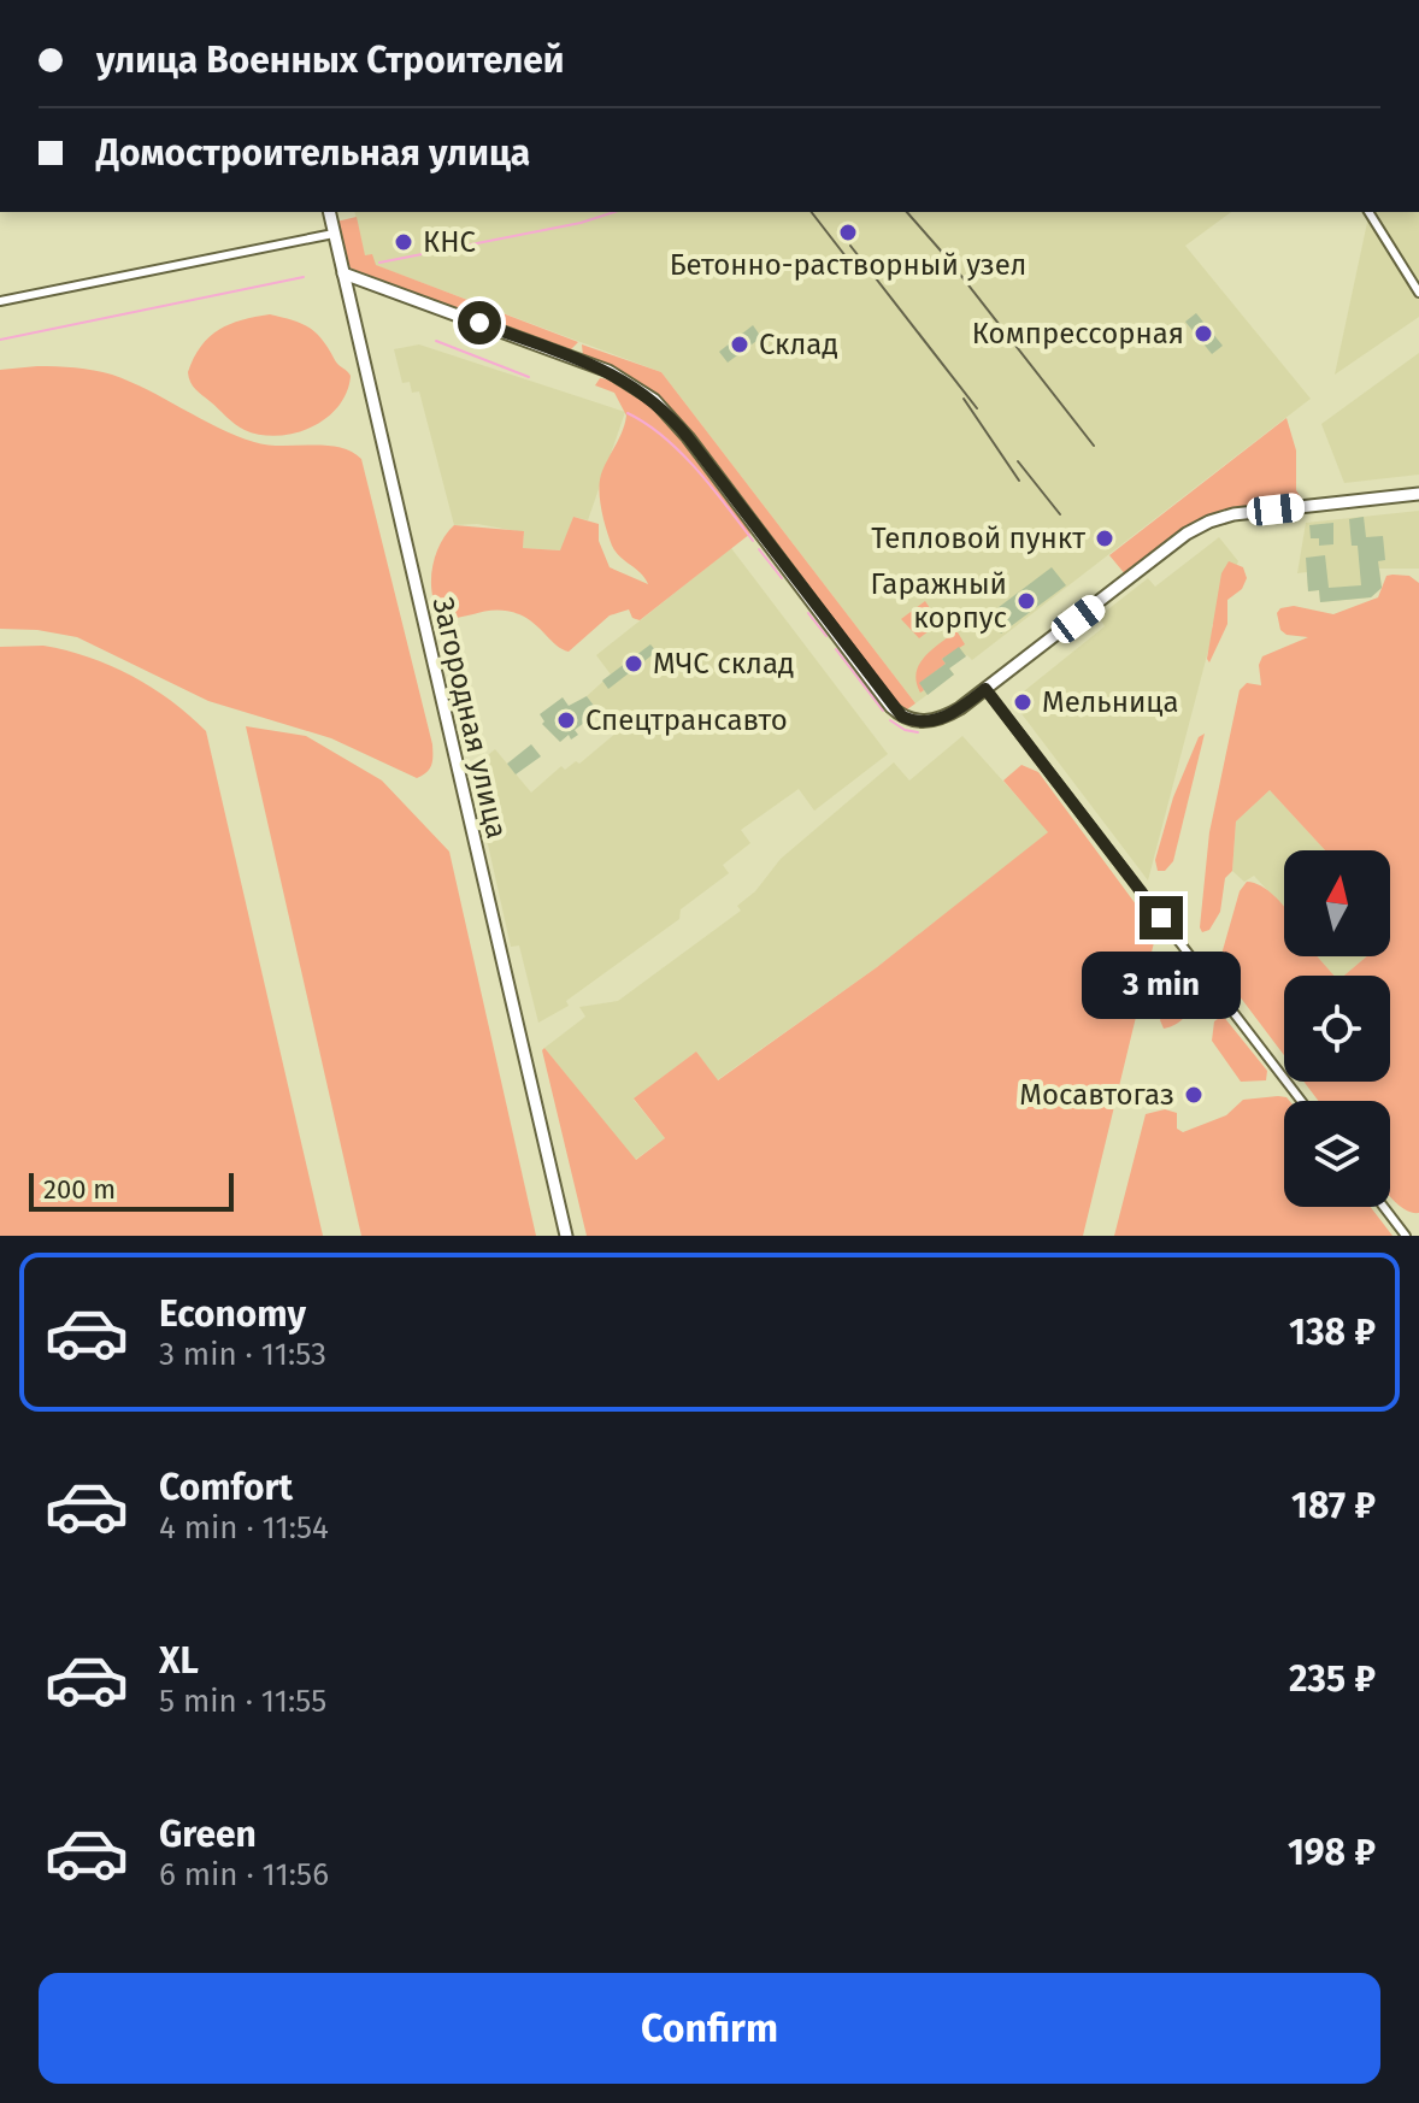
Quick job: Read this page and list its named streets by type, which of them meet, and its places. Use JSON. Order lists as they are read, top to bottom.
{
  "streets": {
    "street": ["Загородная улица"]
  },
  "places": [
    "Бетонно-растворный узел",
    "КНС",
    "Компрессорная",
    "Склад",
    "Тепловой пункт",
    "Гаражный корпус",
    "МЧС склад",
    "Мельница",
    "Спецтрансавто",
    "Мосавтогаз"
  ],
  "scale_bar": "200 m",
  "north": "top",
  "page": {
    "banner": ["улица Военных Строителей", "Домостроительная улица"],
    "bubble": "3 min",
    "scale": "200 m",
    "list": [
      {
        "name": "Economy",
        "note": "3 min · 11:53",
        "value": "138 ₽"
      },
      {
        "name": "Comfort",
        "note": "4 min · 11:54",
        "value": "187 ₽"
      },
      {
        "name": "XL",
        "note": "5 min · 11:55",
        "value": "235 ₽"
      },
      {
        "name": "Green",
        "note": "6 min · 11:56",
        "value": "198 ₽"
      }
    ],
    "buttons": "Confirm"
  }
}
